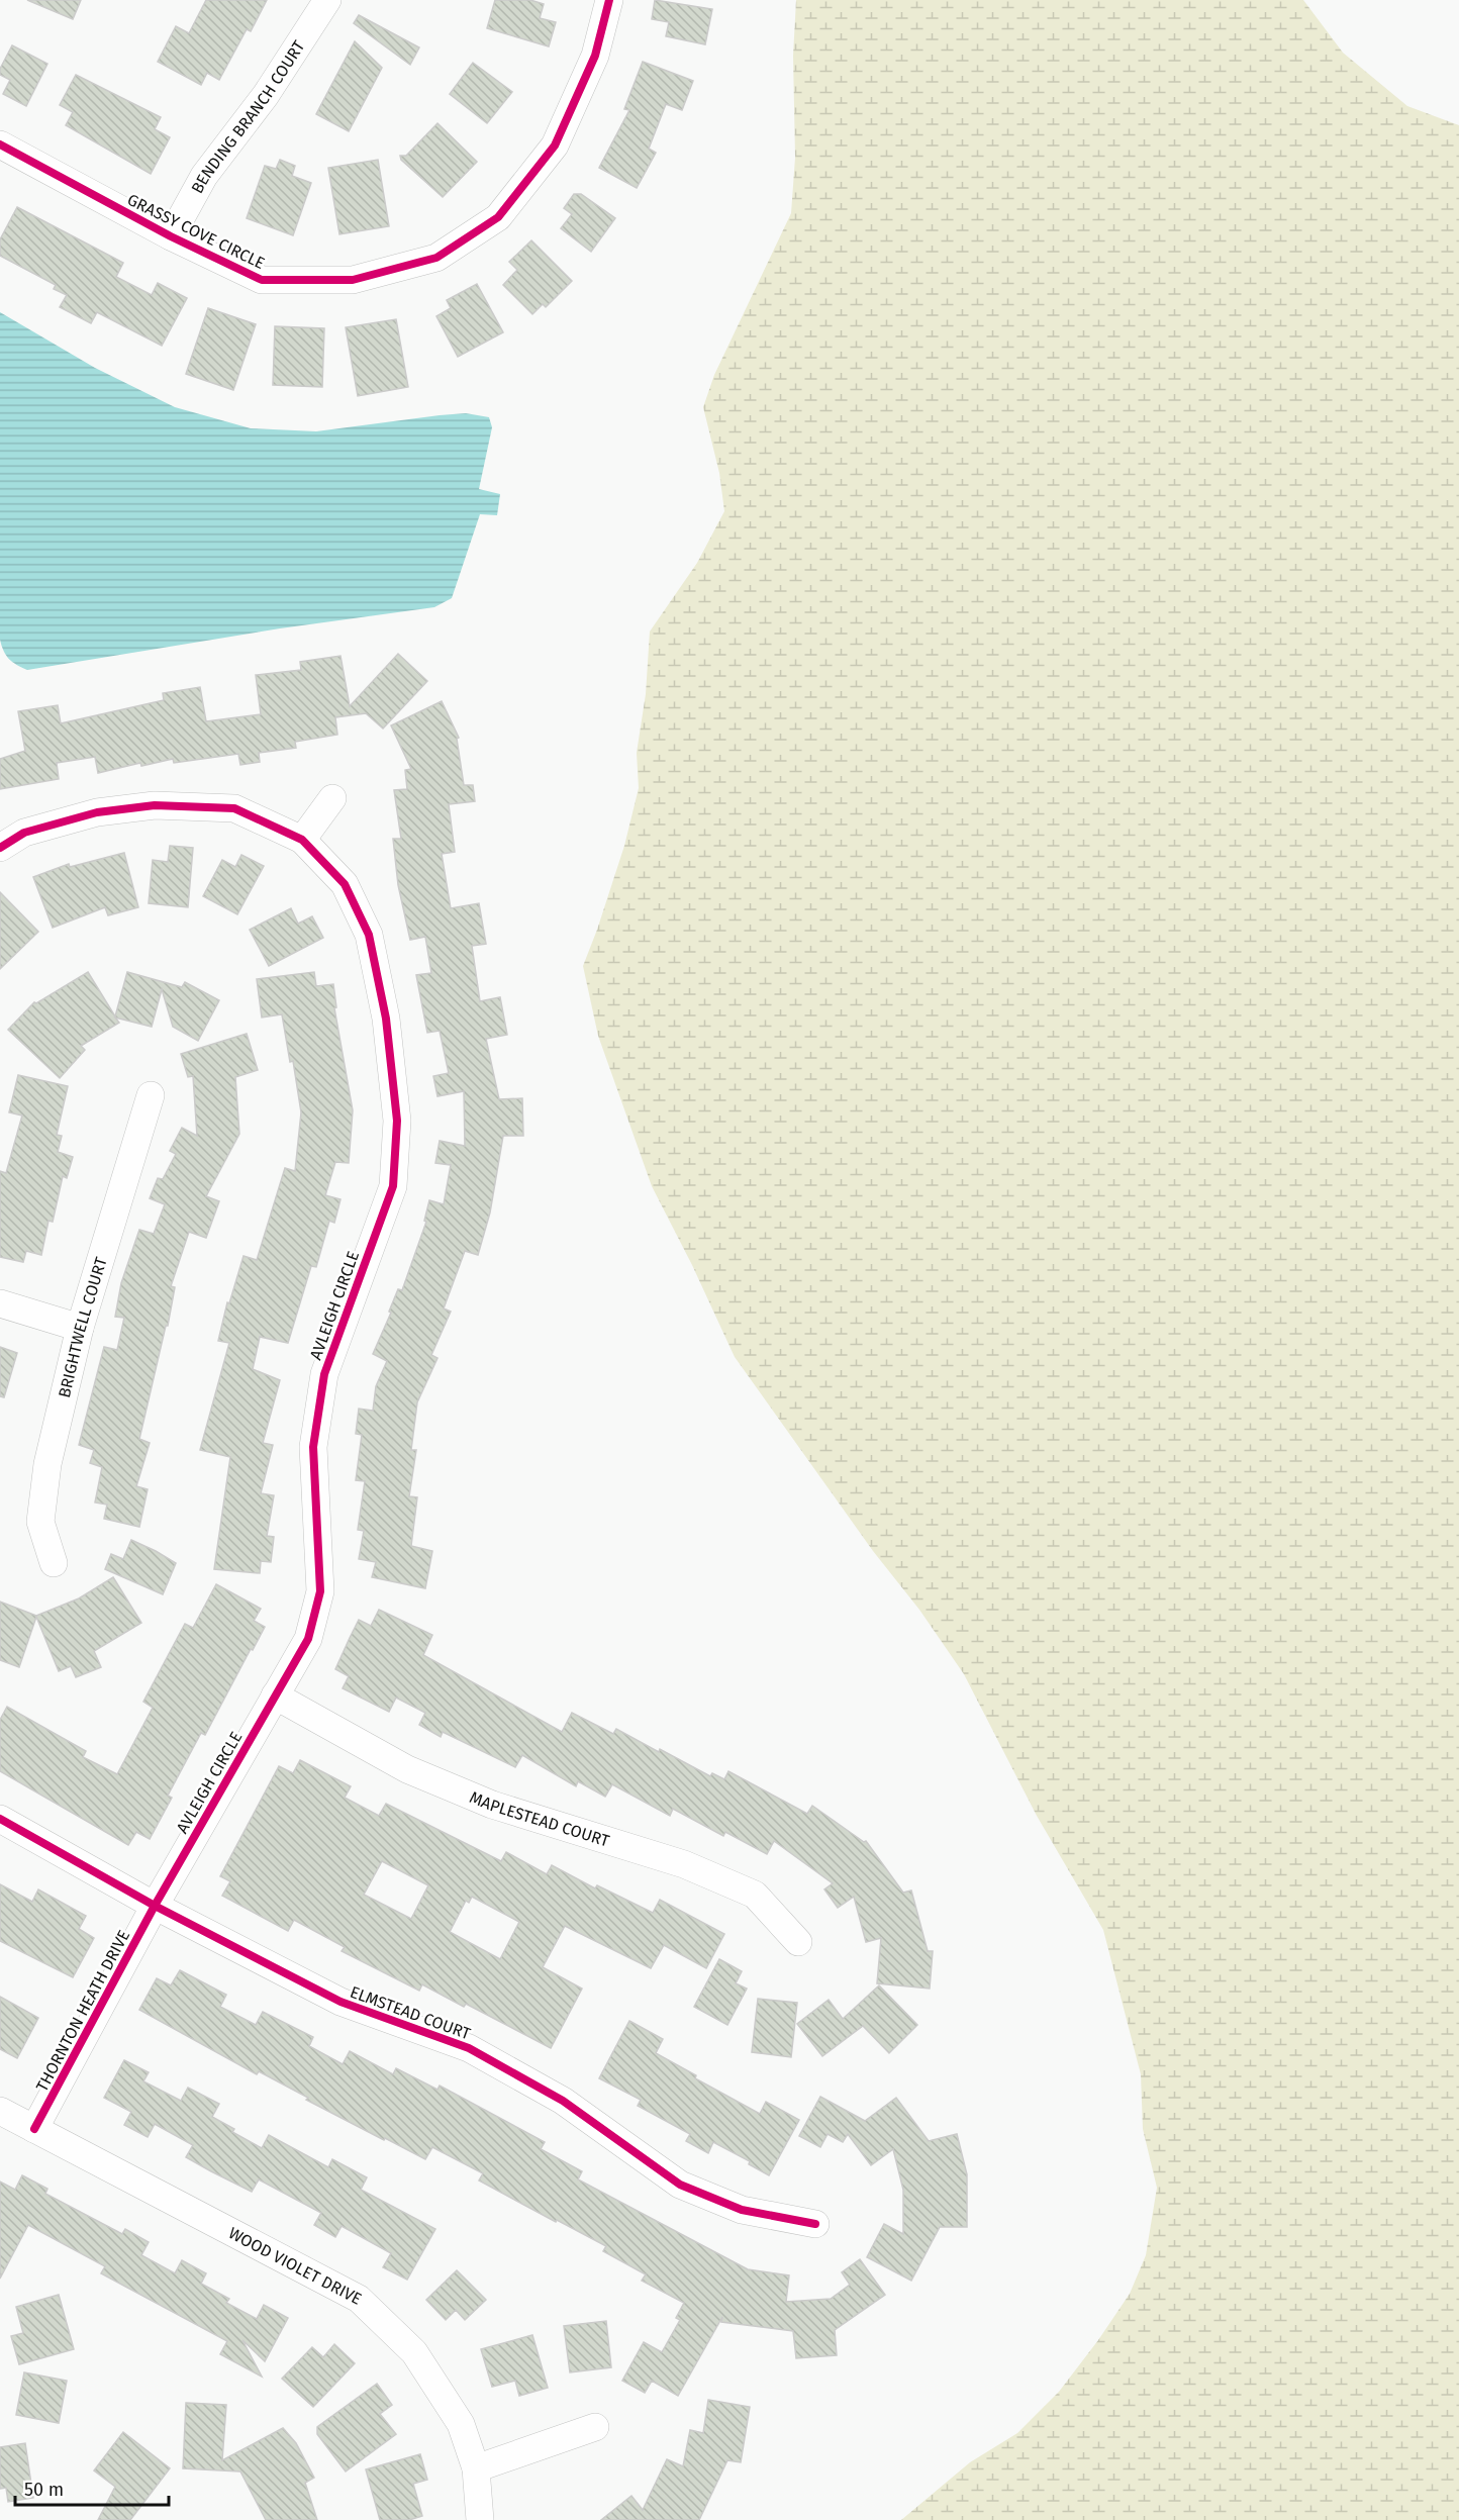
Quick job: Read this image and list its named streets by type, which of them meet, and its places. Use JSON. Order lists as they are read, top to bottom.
{
  "streets": {
    "street": [
      "BENDING BRANCH COURT",
      "GRASSY COVE CIRCLE",
      "AVLEIGH CIRCLE",
      "BRIGHTWELL COURT",
      "MAPLESTEAD COURT",
      "THORNTON HEATH DRIVE",
      "ELMSTEAD COURT",
      "WOOD VIOLET DRIVE"
    ]
  },
  "crossings": [
    ["BENDING BRANCH COURT", "GRASSY COVE CIRCLE"],
    ["AVLEIGH CIRCLE", "MAPLESTEAD COURT"],
    ["AVLEIGH CIRCLE", "THORNTON HEATH DRIVE"],
    ["AVLEIGH CIRCLE", "ELMSTEAD COURT"],
    ["THORNTON HEATH DRIVE", "ELMSTEAD COURT"],
    ["THORNTON HEATH DRIVE", "WOOD VIOLET DRIVE"]
  ],
  "scale_bar": "50 m"
}
